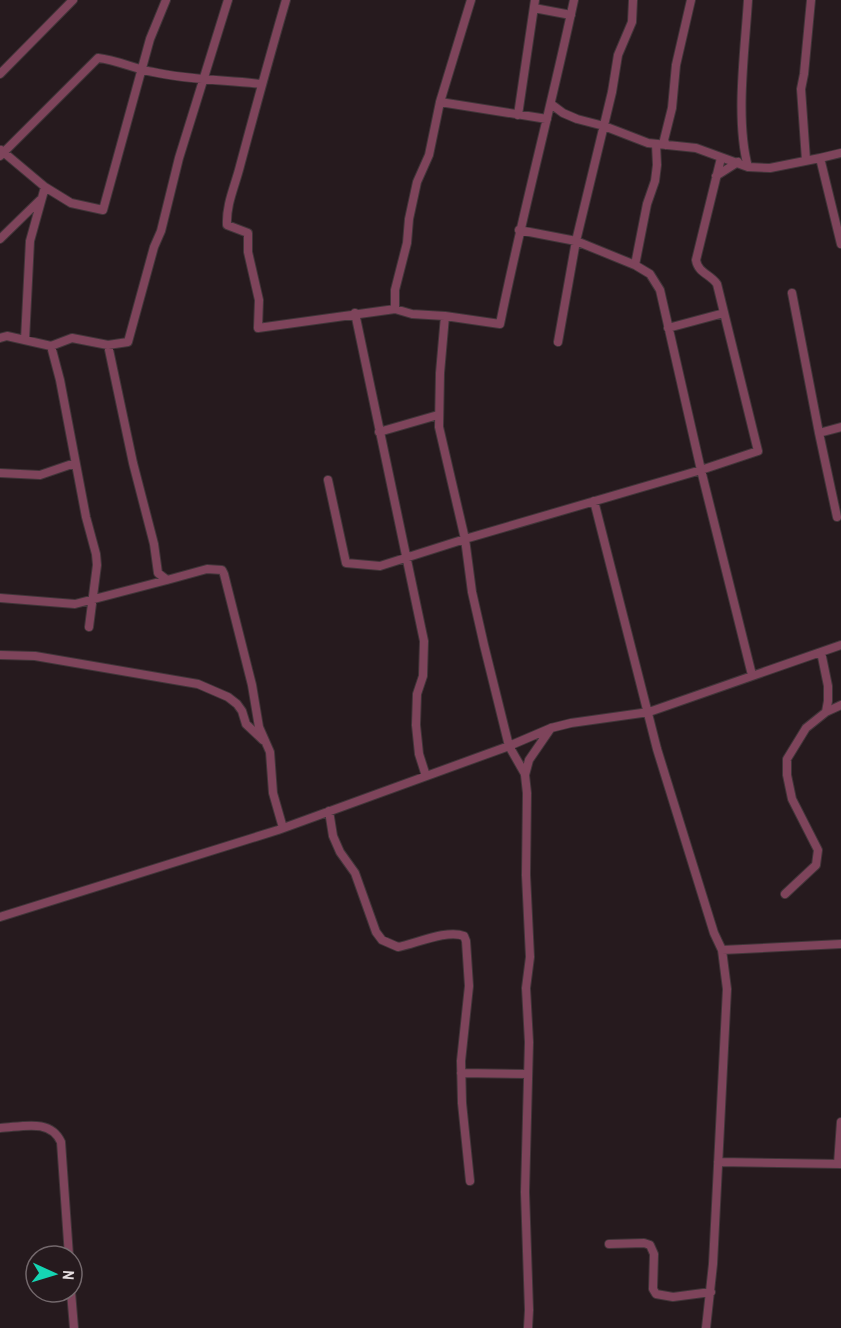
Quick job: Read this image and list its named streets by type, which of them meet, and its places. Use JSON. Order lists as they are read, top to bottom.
{
  "north": "right"
}
